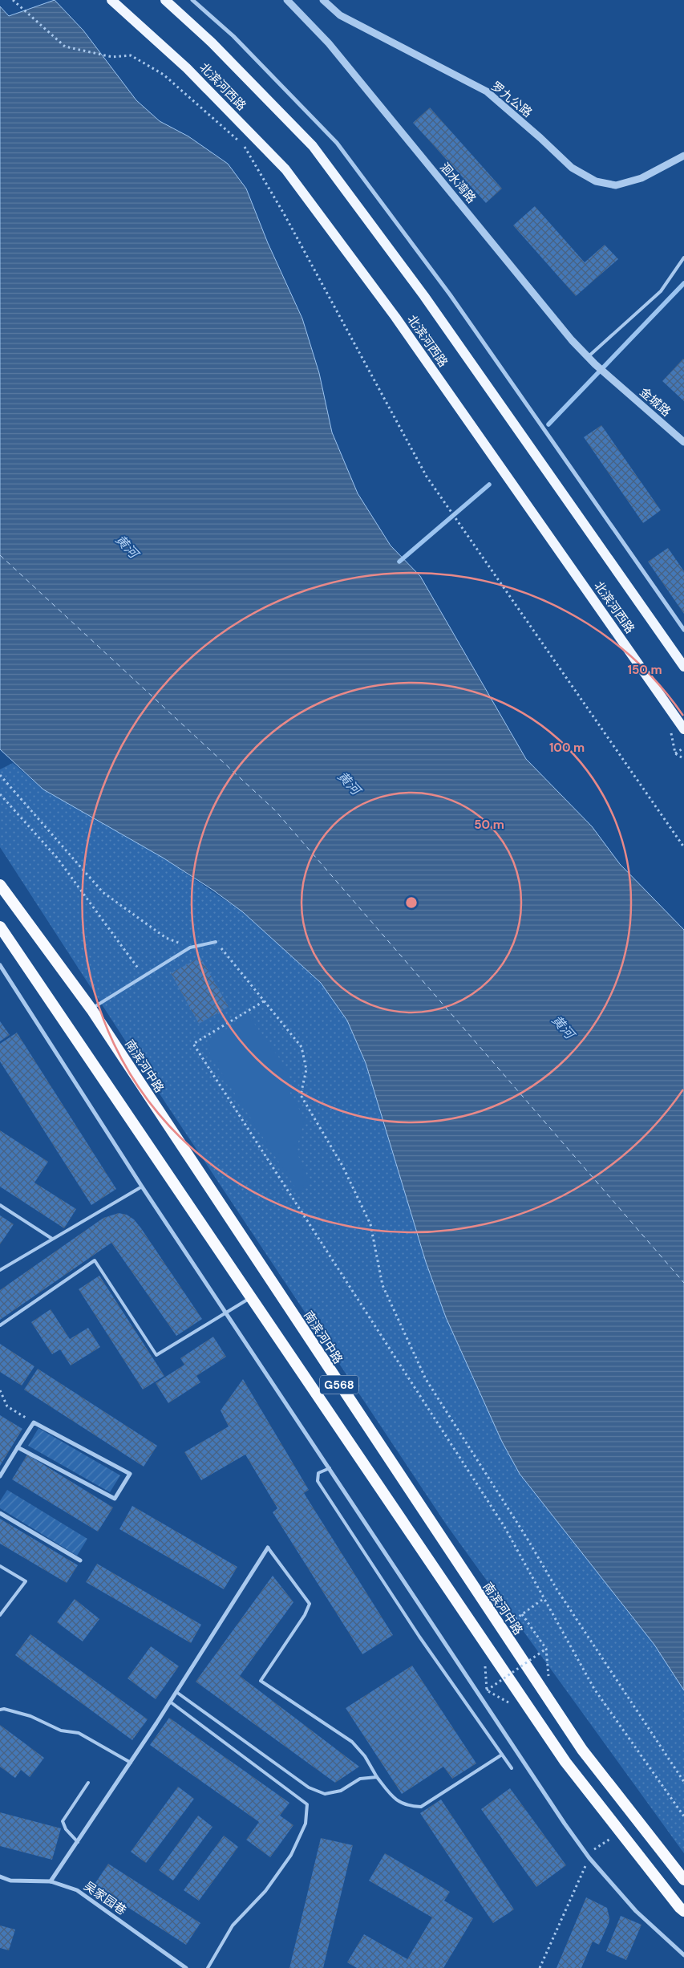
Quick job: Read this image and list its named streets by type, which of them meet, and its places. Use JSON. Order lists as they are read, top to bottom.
{
  "streets": {
    "highway": ["南滨河中路", "G568"],
    "main road": ["北滨河西路"],
    "street": [
      "罗九公路",
      "洄水湾路",
      "金城路",
      "吴家园巷"
    ]
  },
  "crossings": [
    ["洄水湾路", "金城路"]
  ],
  "water": ["黄河"],
  "rings": ["150 m", "100 m", "50 m"]
}
